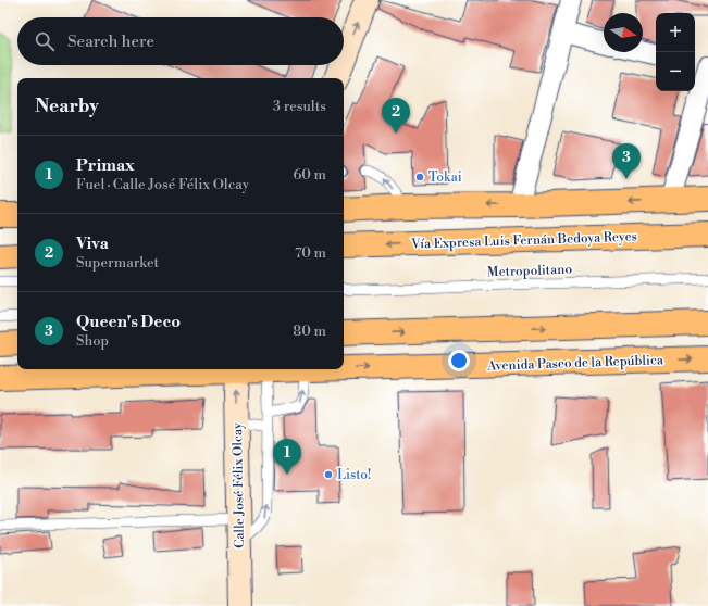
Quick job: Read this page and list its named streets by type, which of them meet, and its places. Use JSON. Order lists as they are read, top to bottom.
{
  "streets": {
    "main road": ["Vía Expresa Luis Fernán Bedoya Reyes", "Avenida Paseo de la República"],
    "street": ["Calle José Félix Olcay"],
    "lane": ["Metropolitano"]
  },
  "places": ["Tokai", "Listo!"],
  "north": "right",
  "page": {
    "map_buttons": ["+", "−"],
    "search": "Search here",
    "heading": ["Nearby", "3 results"],
    "pins": ["2", "3", "1"],
    "list": [
      {
        "mark": "1",
        "name": "Primax",
        "note": "Fuel · Calle José Félix Olcay",
        "value": "60 m"
      },
      {
        "mark": "2",
        "name": "Viva",
        "note": "Supermarket",
        "value": "70 m"
      },
      {
        "mark": "3",
        "name": "Queen's Deco",
        "note": "Shop",
        "value": "80 m"
      }
    ]
  }
}
